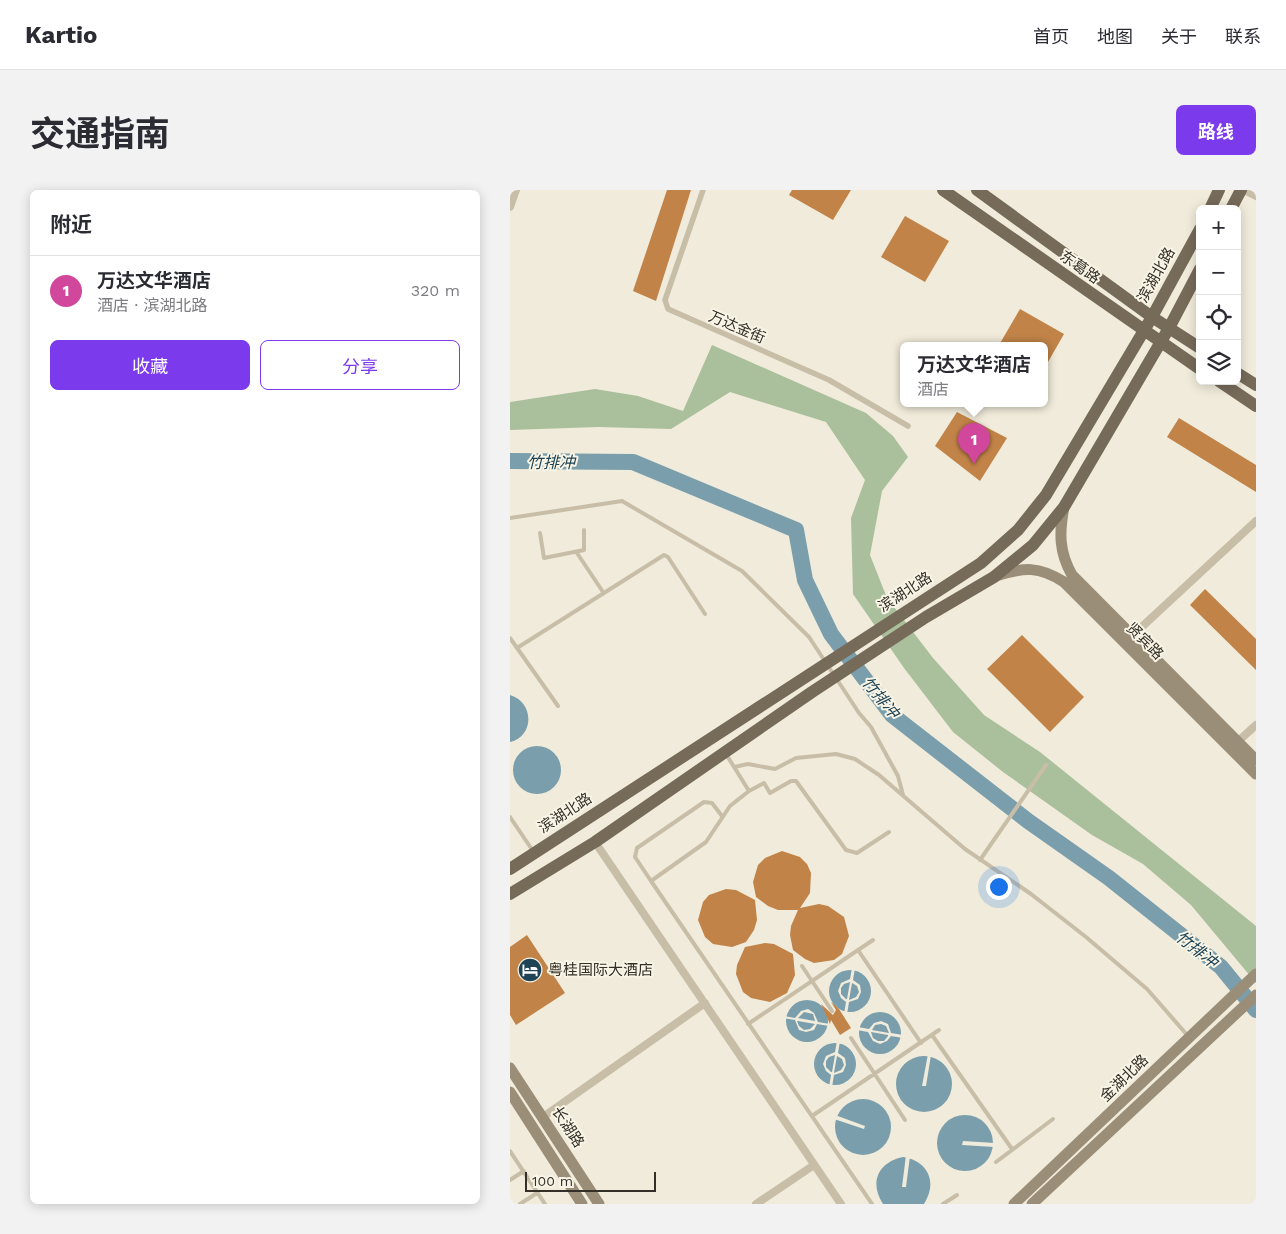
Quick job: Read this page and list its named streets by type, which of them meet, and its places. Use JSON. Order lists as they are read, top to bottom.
{
  "streets": {
    "main road": [
      "东葛路",
      "滨湖北路",
      "贤宾路",
      "金湖北路",
      "长湖路"
    ],
    "street": ["万达金街"]
  },
  "crossings": [
    ["东葛路", "滨湖北路"]
  ],
  "water": ["竹排冲"],
  "places": {
    "hotel": ["粤桂国际大酒店"]
  },
  "scale_bar": "100 m",
  "page": {
    "header": "Kartio",
    "nav": [
      "首页",
      "地图",
      "关于",
      "联系"
    ],
    "title": "交通指南",
    "buttons": [
      "路线",
      ["收藏", "分享"]
    ],
    "heading": "附近",
    "map_buttons": ["+", "−"],
    "list": [
      {
        "mark": "1",
        "name": "万达文华酒店",
        "note": "酒店 · 滨湖北路",
        "value": "320 m"
      }
    ],
    "popup": ["万达文华酒店", "酒店"],
    "pins": "1",
    "scale": "100 m"
  }
}
